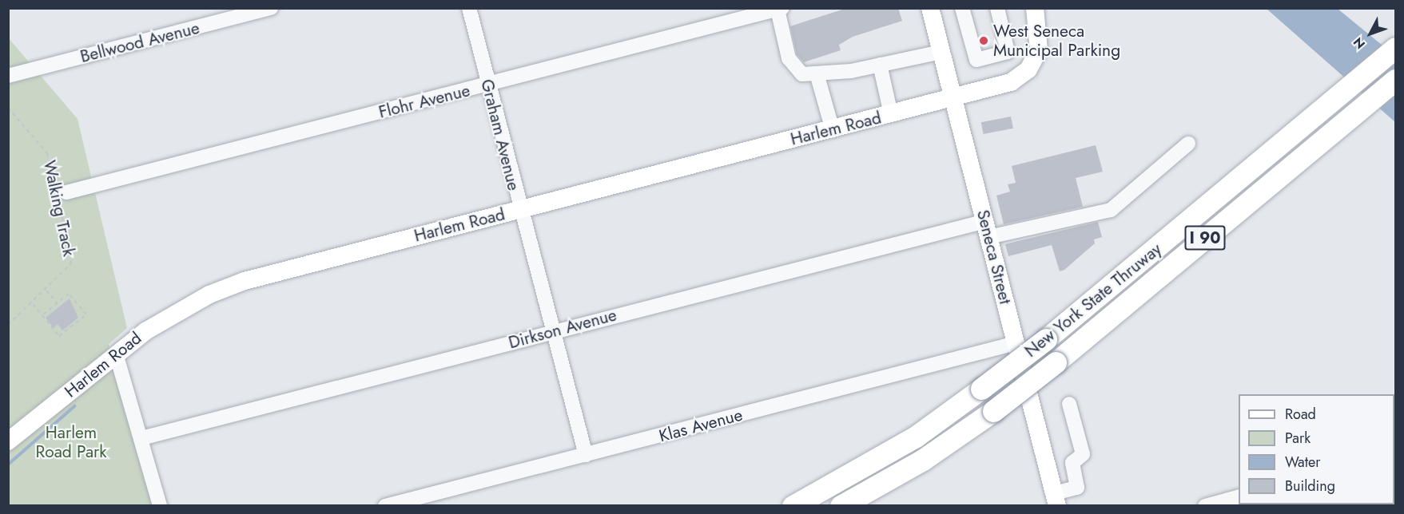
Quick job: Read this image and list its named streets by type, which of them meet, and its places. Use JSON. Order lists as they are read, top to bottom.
{
  "streets": {
    "highway": ["I 90", "New York State Thruway"],
    "main road": ["Harlem Road", "Seneca Street"],
    "street": [
      "Bellwood Avenue",
      "Flohr Avenue",
      "Graham Avenue",
      "Dirkson Avenue",
      "Klas Avenue"
    ],
    "path": ["Walking Track"]
  },
  "crossings": [
    ["Flohr Avenue", "Graham Avenue"],
    ["Harlem Road", "Graham Avenue"],
    ["Harlem Road", "Seneca Street"],
    ["Graham Avenue", "Dirkson Avenue"],
    ["Graham Avenue", "Klas Avenue"],
    ["Seneca Street", "Dirkson Avenue"],
    ["Seneca Street", "Klas Avenue"]
  ],
  "parks": ["Harlem Road Park"],
  "places": ["West Seneca Municipal Parking"],
  "legend": [
    "Road",
    "Park",
    "Water",
    "Building"
  ],
  "north": "bottom left"
}
